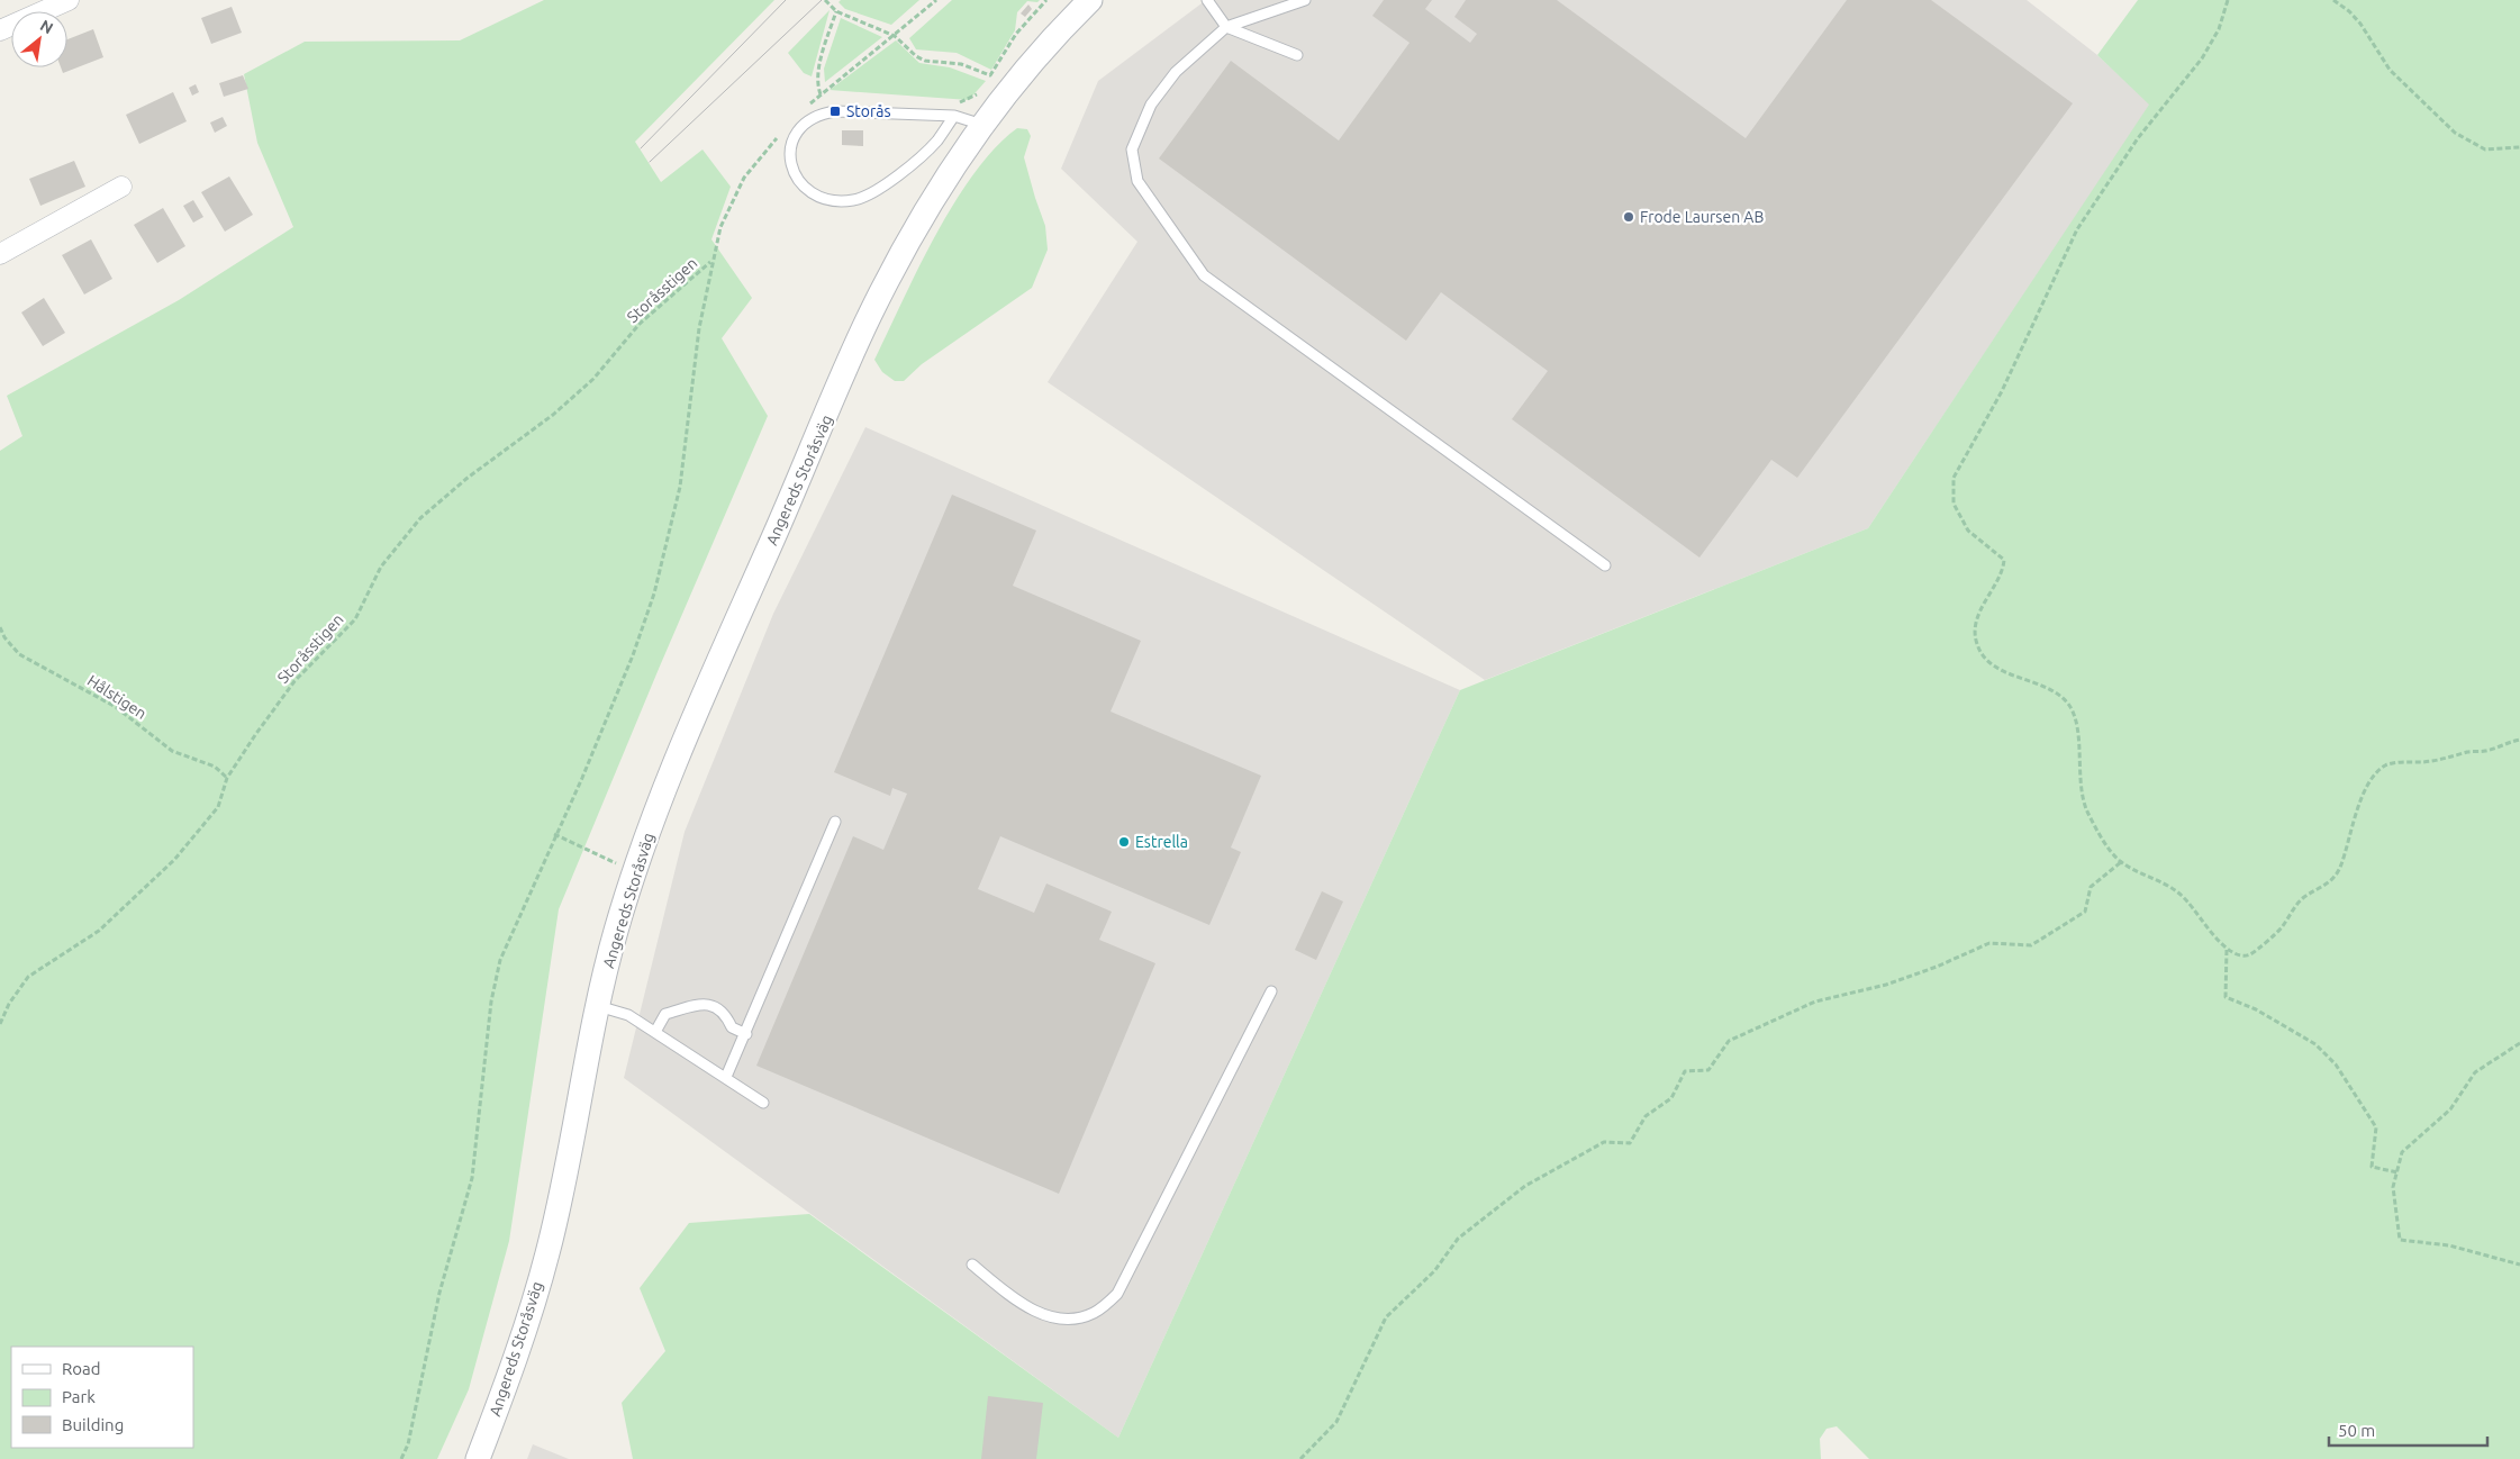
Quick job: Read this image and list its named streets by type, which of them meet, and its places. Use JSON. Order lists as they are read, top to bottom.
{
  "streets": {
    "street": ["Angereds Storåsväg"],
    "path": ["Storåsstigen", "Hålstigen"]
  },
  "crossings": [
    ["Storåsstigen", "Hålstigen"]
  ],
  "places": {
    "transit": ["Storås"],
    "other": ["Frode Laursen AB", "Estrella"]
  },
  "legend": ["Road", "Park", "Building"],
  "scale_bar": "50 m",
  "north": "top right"
}
